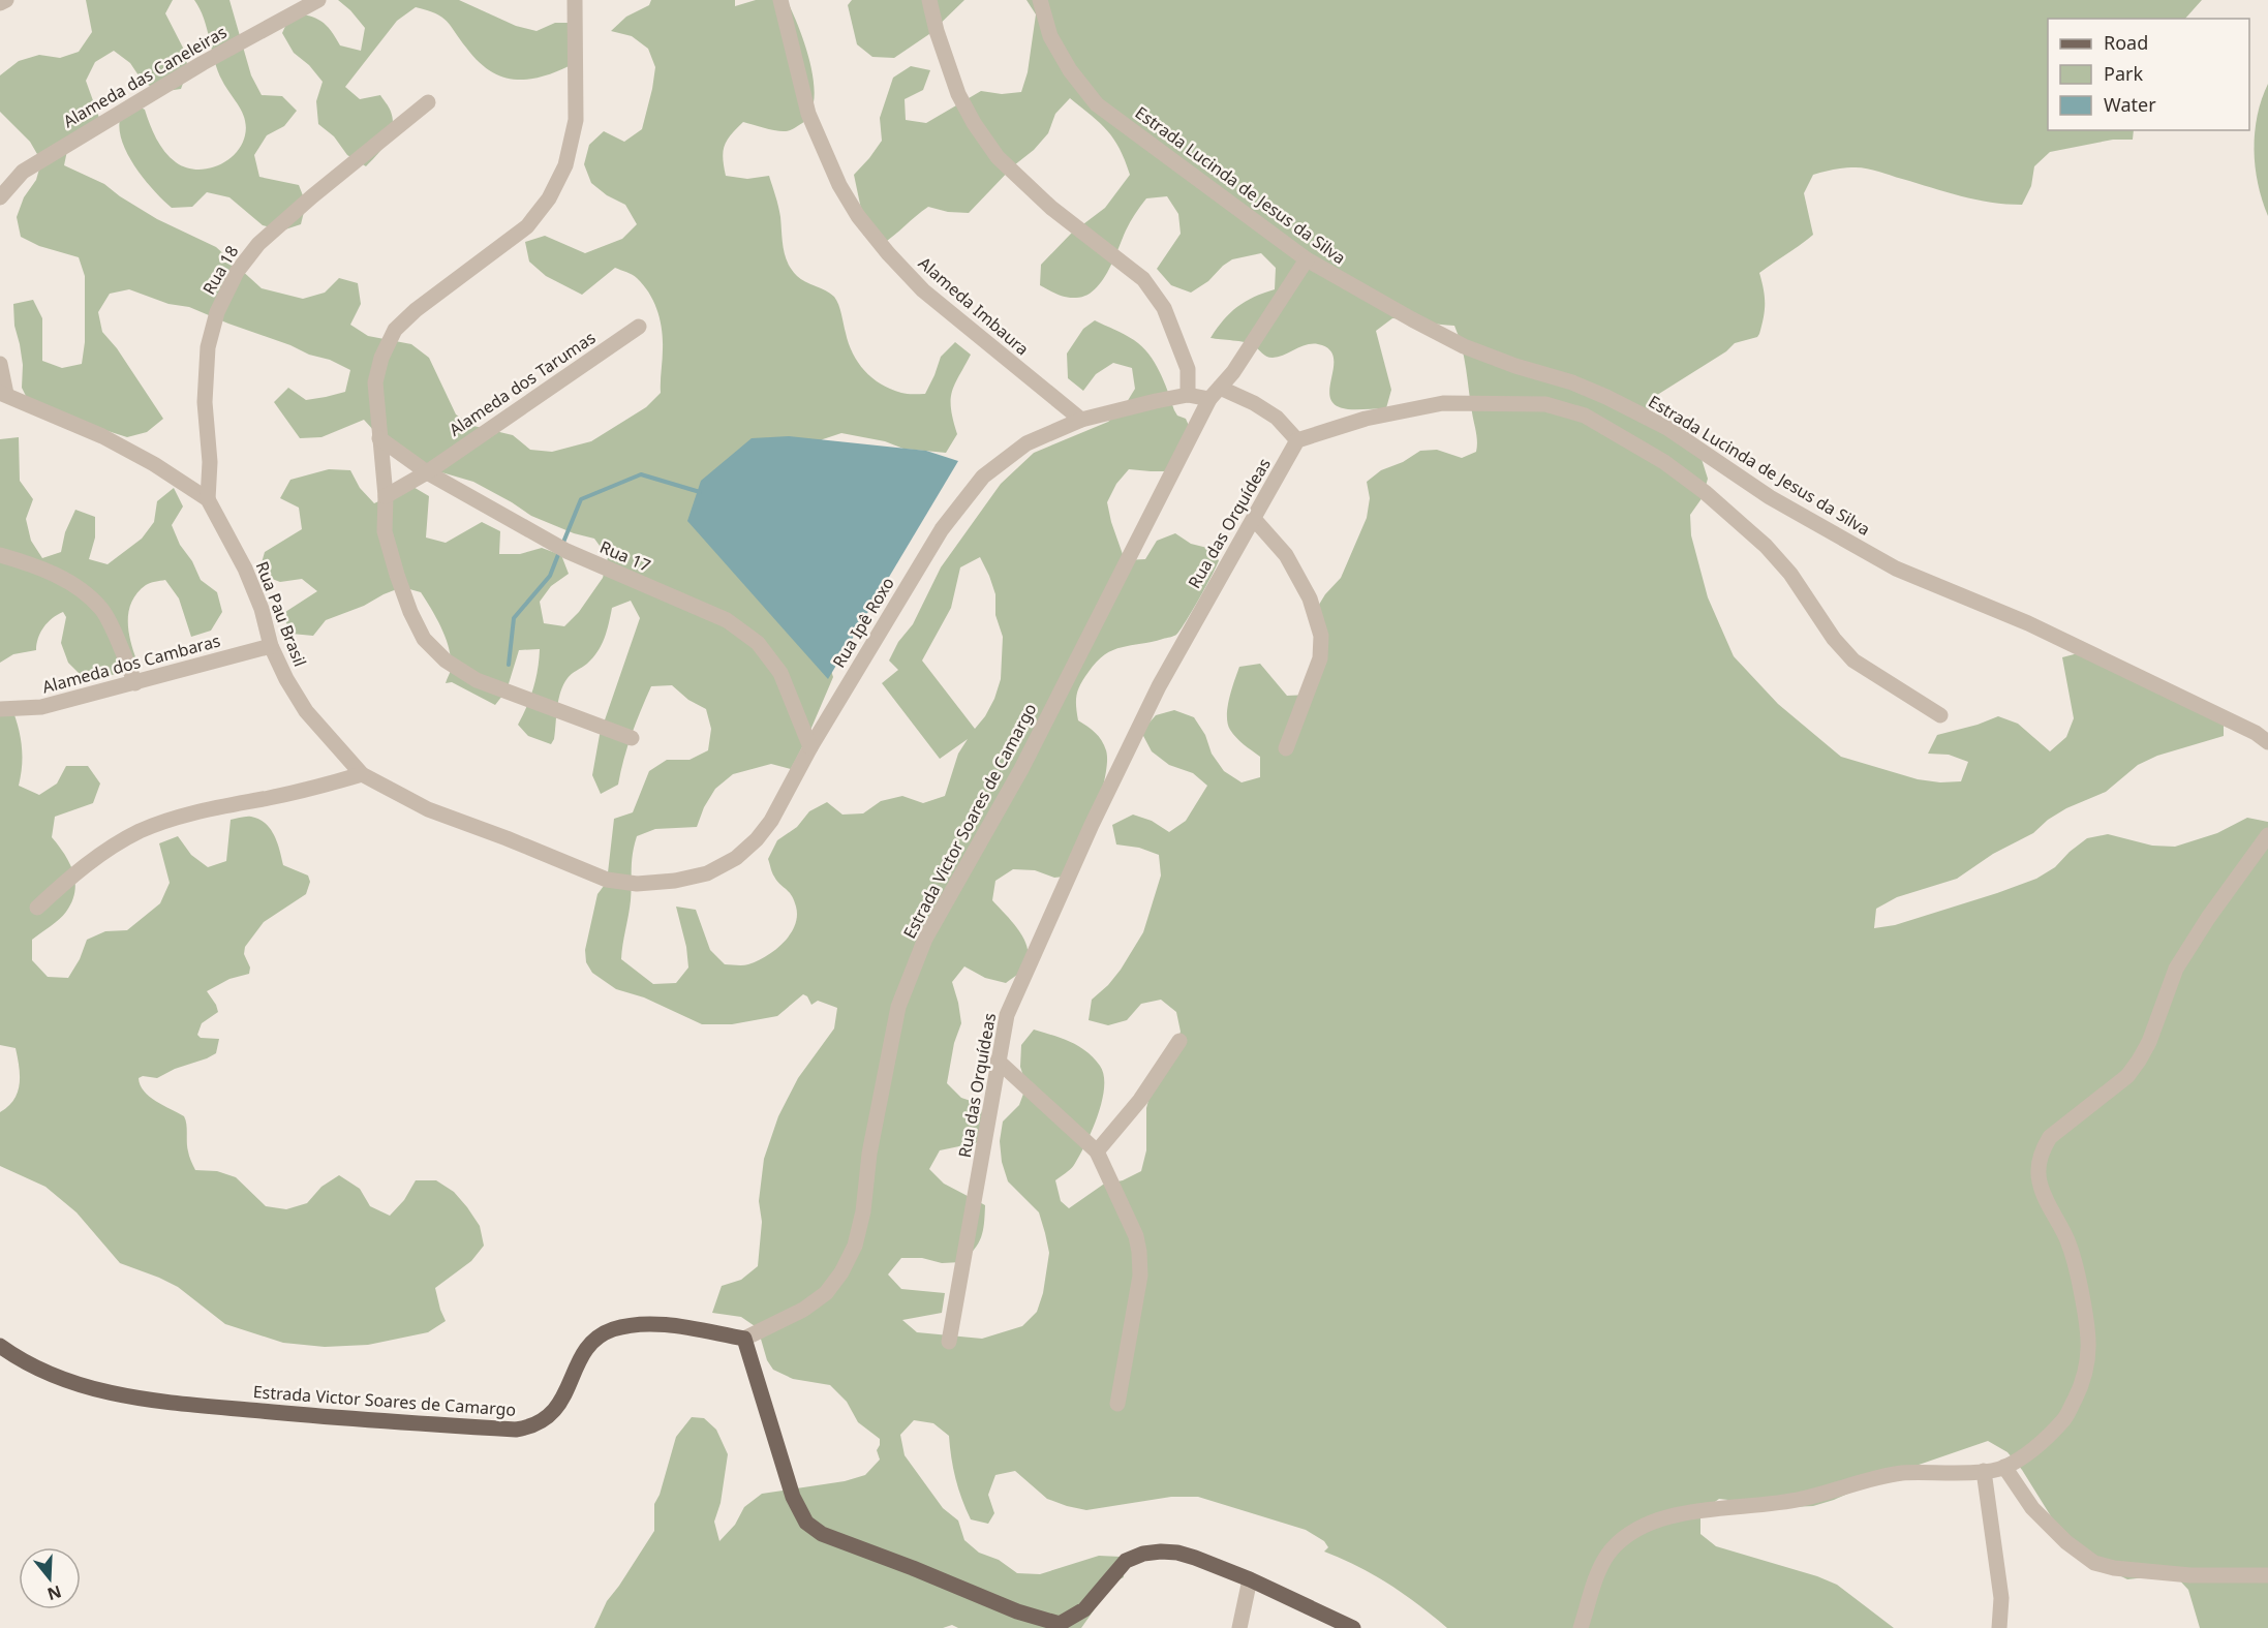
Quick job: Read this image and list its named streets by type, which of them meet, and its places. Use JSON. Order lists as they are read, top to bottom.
{
  "streets": {
    "main road": ["Estrada Victor Soares de Camargo"],
    "street": [
      "Alameda das Caneleiras",
      "Estrada Lucinda de Jesus da Silva",
      "Rua 18",
      "Alameda Imbaura",
      "Alameda dos Tarumas",
      "Rua das Orquídeas",
      "Rua 17",
      "Rua Pau Brasil",
      "Rua Ipê Roxo",
      "Alameda dos Cambaras"
    ]
  },
  "crossings": [
    ["Estrada Lucinda de Jesus da Silva", "Estrada Victor Soares de Camargo"],
    ["Rua 18", "Rua Pau Brasil"],
    ["Alameda Imbaura", "Rua Ipê Roxo"],
    ["Alameda dos Tarumas", "Rua 17"],
    ["Rua 17", "Rua Ipê Roxo"],
    ["Rua Pau Brasil", "Rua Ipê Roxo"],
    ["Rua Pau Brasil", "Alameda dos Cambaras"]
  ],
  "legend": ["Road", "Park", "Water"],
  "north": "bottom"
}
